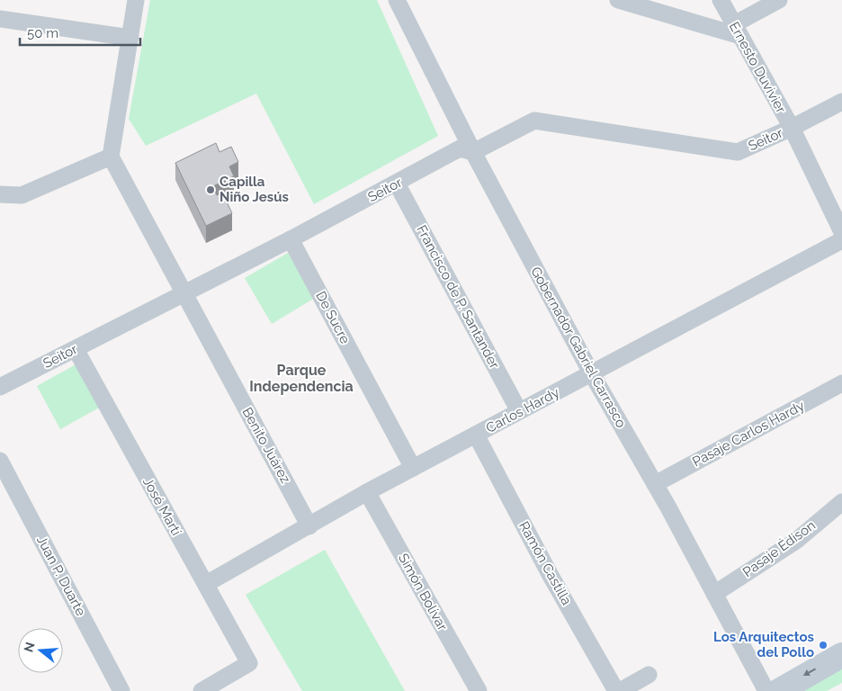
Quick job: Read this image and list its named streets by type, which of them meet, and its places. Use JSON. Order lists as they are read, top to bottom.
{
  "streets": {
    "street": [
      "Ernesto Duvivier",
      "Seitor",
      "Francisco de P. Santander",
      "De Sucre",
      "Gobernador Gabriel Carrasco",
      "Carlos Hardy",
      "Pasaje Carlos Hardy",
      "Benito Juárez",
      "José Martí",
      "Pasaje Édison",
      "Ramón Castilla",
      "Juan P. Duarte",
      "Simón Bolívar"
    ]
  },
  "crossings": [
    ["Ernesto Duvivier", "Seitor"],
    ["Seitor", "Francisco de P. Santander"],
    ["Seitor", "De Sucre"],
    ["Seitor", "Gobernador Gabriel Carrasco"],
    ["Seitor", "Benito Juárez"],
    ["Seitor", "José Martí"],
    ["Francisco de P. Santander", "Carlos Hardy"],
    ["De Sucre", "Carlos Hardy"],
    ["Gobernador Gabriel Carrasco", "Carlos Hardy"],
    ["Gobernador Gabriel Carrasco", "Pasaje Carlos Hardy"],
    ["Gobernador Gabriel Carrasco", "Pasaje Édison"],
    ["Carlos Hardy", "Benito Juárez"],
    ["Carlos Hardy", "José Martí"],
    ["Carlos Hardy", "Ramón Castilla"],
    ["Carlos Hardy", "Simón Bolívar"]
  ],
  "districts": ["Parque Independencia"],
  "places": ["Capilla Niño Jesús", "Los Arquitectos del Pollo"],
  "scale_bar": "50 m",
  "north": "left"
}
